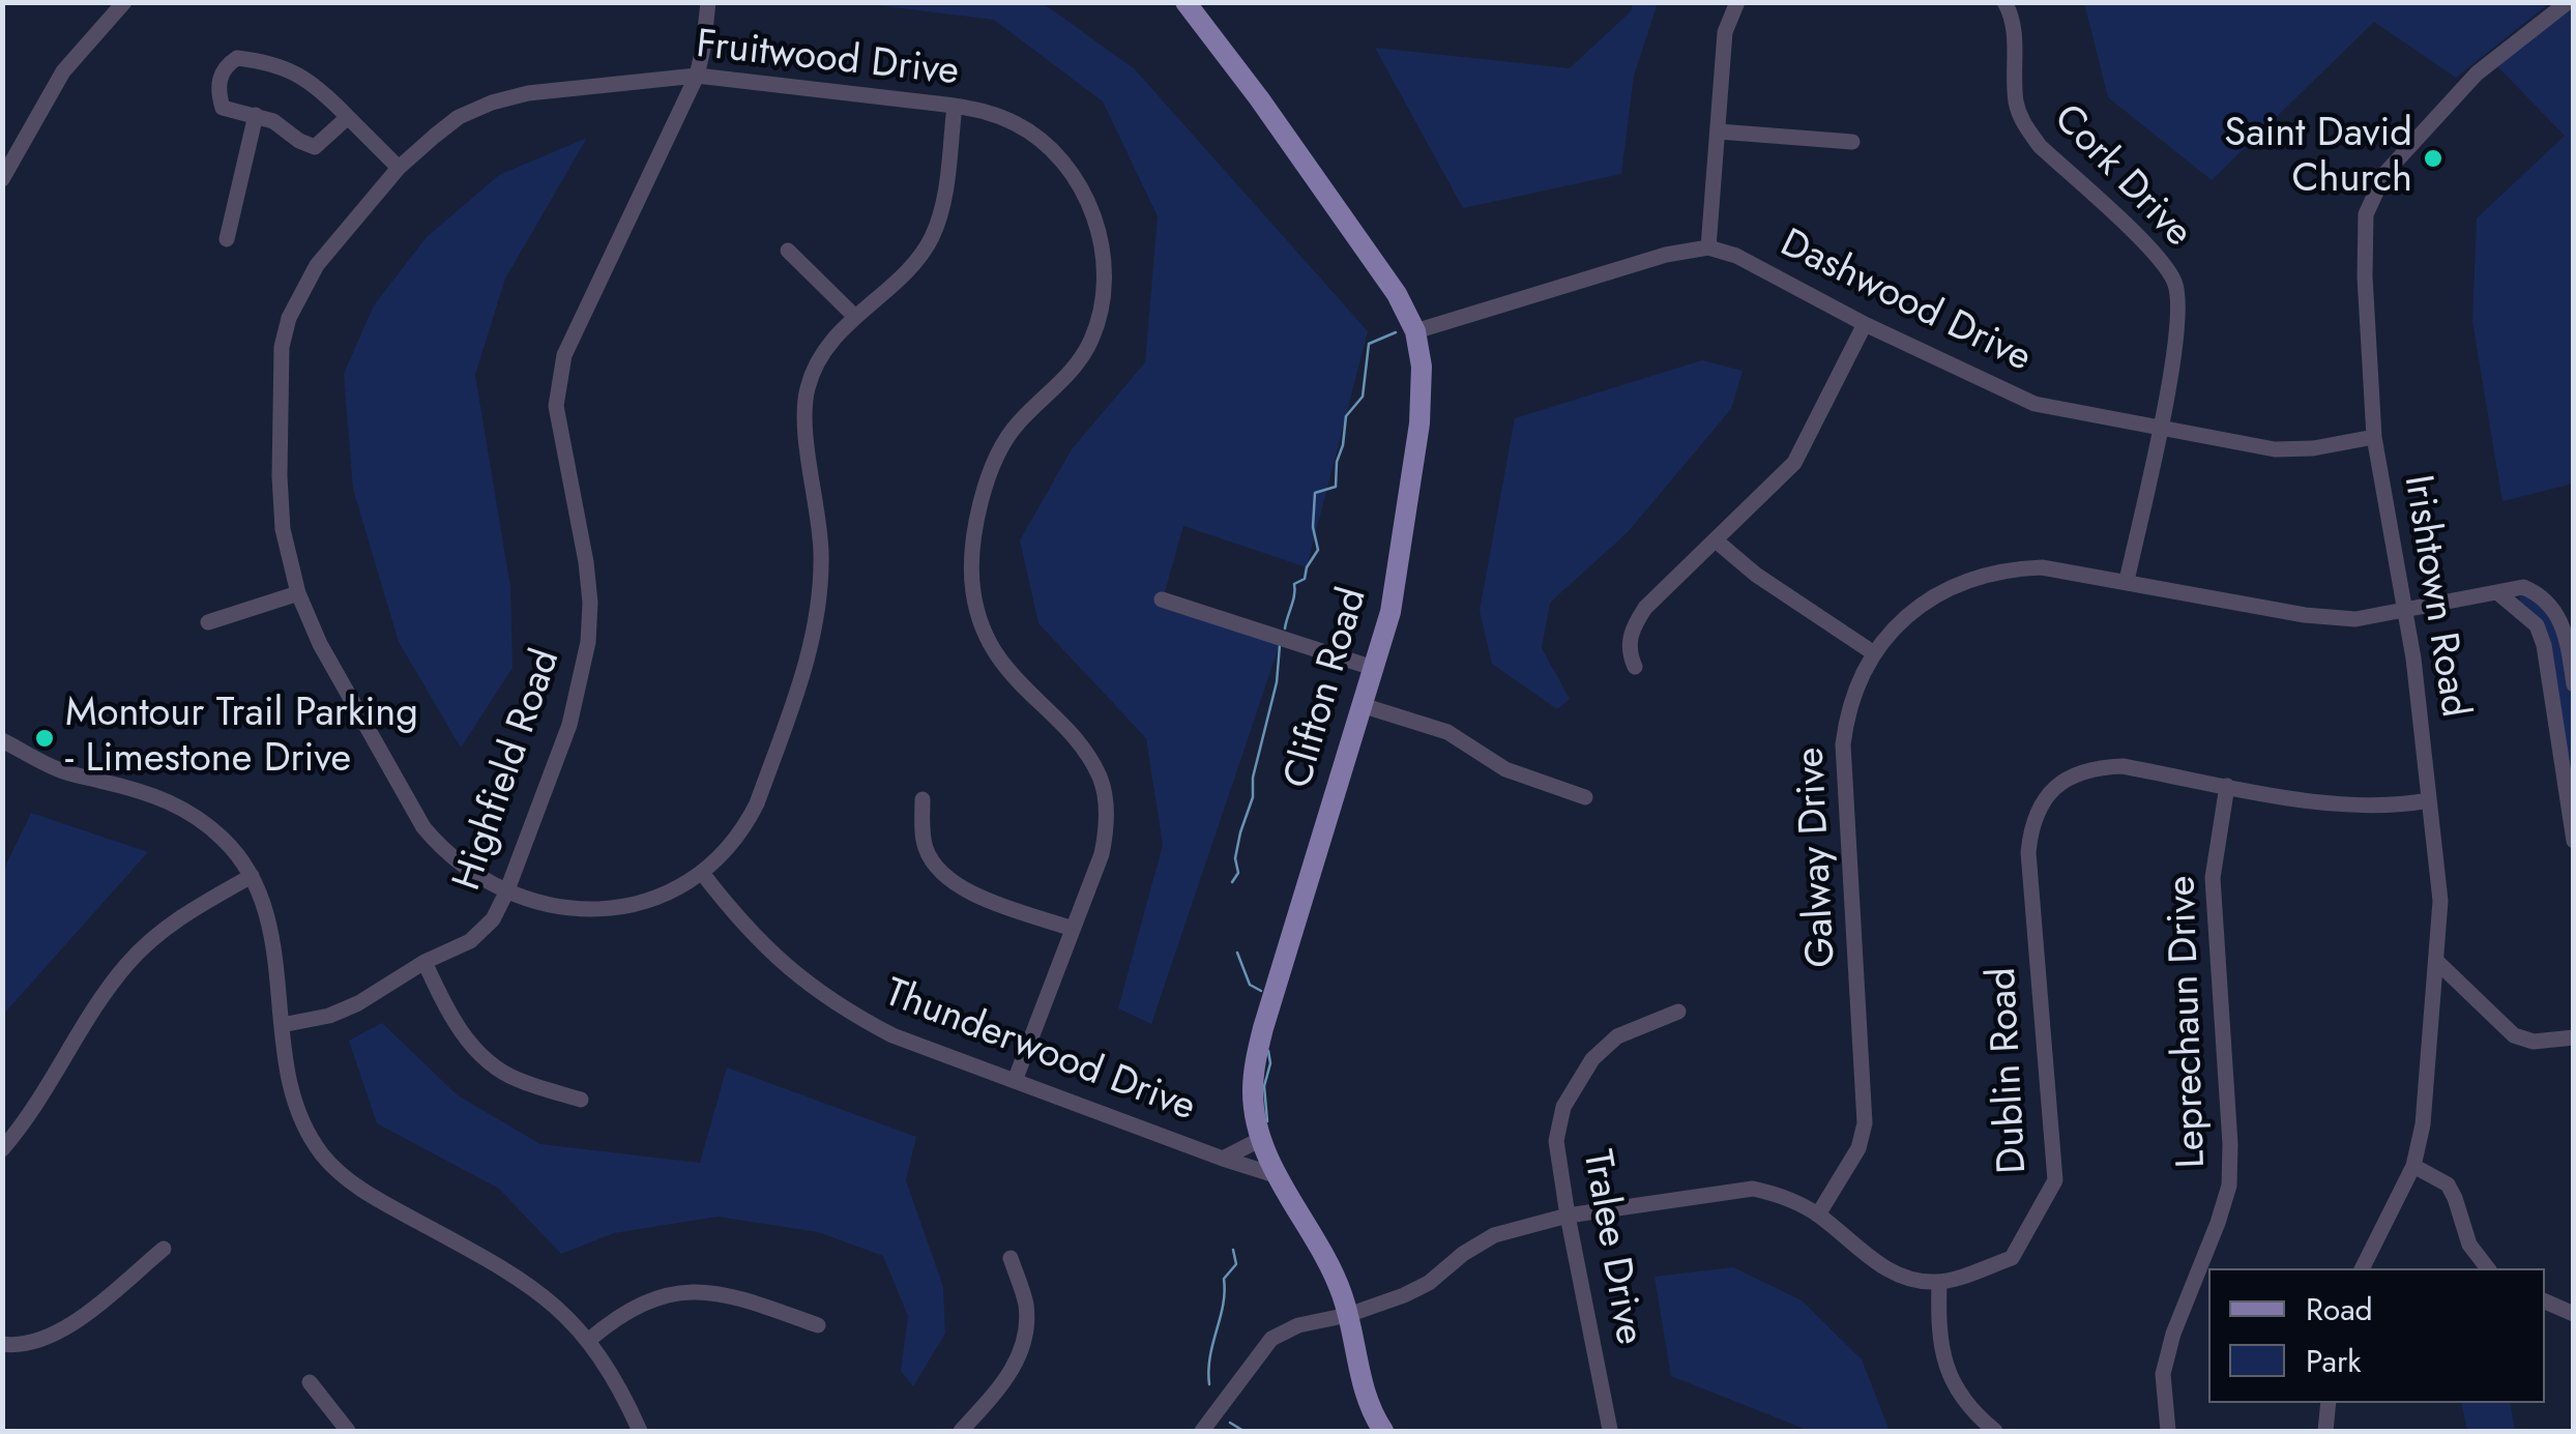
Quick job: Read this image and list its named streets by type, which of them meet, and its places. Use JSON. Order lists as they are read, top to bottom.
{
  "streets": {
    "main road": ["Clifton Road"],
    "street": [
      "Fruitwood Drive",
      "Cork Drive",
      "Dashwood Drive",
      "Irishtown Road",
      "Highfield Road",
      "Galway Drive",
      "Leprechaun Drive",
      "Thunderwood Drive",
      "Dublin Road",
      "Tralee Drive"
    ]
  },
  "crossings": [
    ["Fruitwood Drive", "Highfield Road"],
    ["Fruitwood Drive", "Thunderwood Drive"],
    ["Cork Drive", "Dashwood Drive"],
    ["Cork Drive", "Galway Drive"],
    ["Dashwood Drive", "Irishtown Road"],
    ["Irishtown Road", "Galway Drive"],
    ["Irishtown Road", "Dublin Road"],
    ["Clifton Road", "Thunderwood Drive"],
    ["Leprechaun Drive", "Dublin Road"]
  ],
  "places": ["Saint David Church", "Montour Trail Parking - Limestone Drive"],
  "legend": ["Road", "Park"]
}
